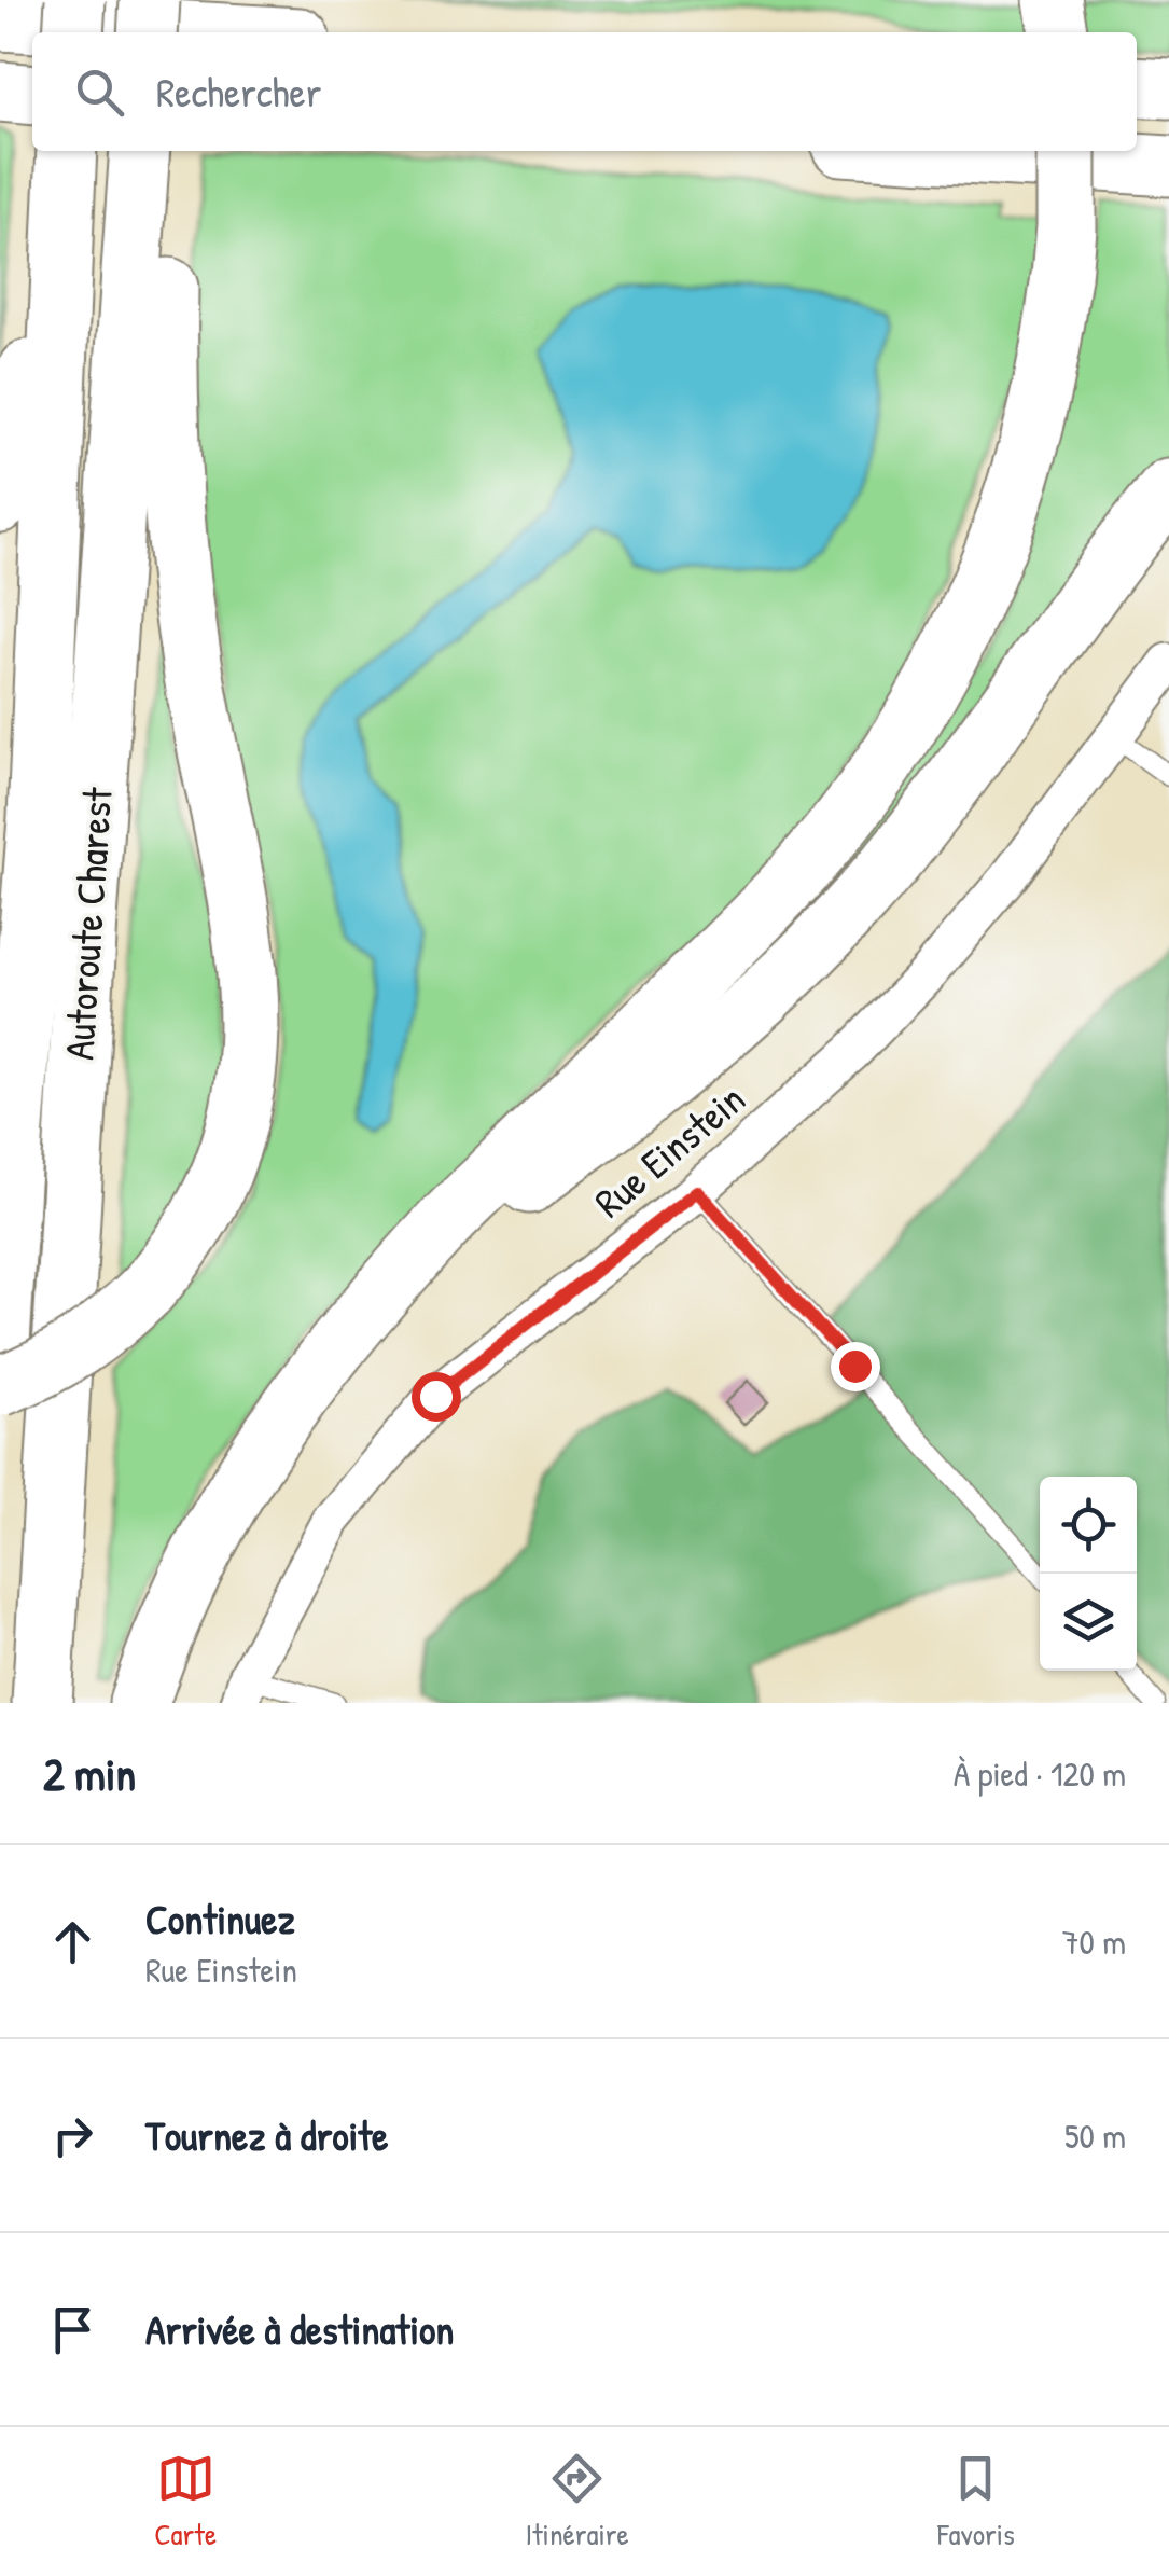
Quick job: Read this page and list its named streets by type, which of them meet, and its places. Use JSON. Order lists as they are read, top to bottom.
{
  "streets": {
    "highway": ["Autoroute Charest"],
    "street": ["Rue Einstein"]
  },
  "page": {
    "search": "Rechercher",
    "heading": ["2 min", "À pied · 120 m"],
    "list": [
      ["Continuez", "Rue Einstein", "70 m"],
      ["Tournez à droite", "50 m"],
      "Arrivée à destination"
    ],
    "nav": ["Carte", "Itinéraire", "Favoris"]
  }
}
